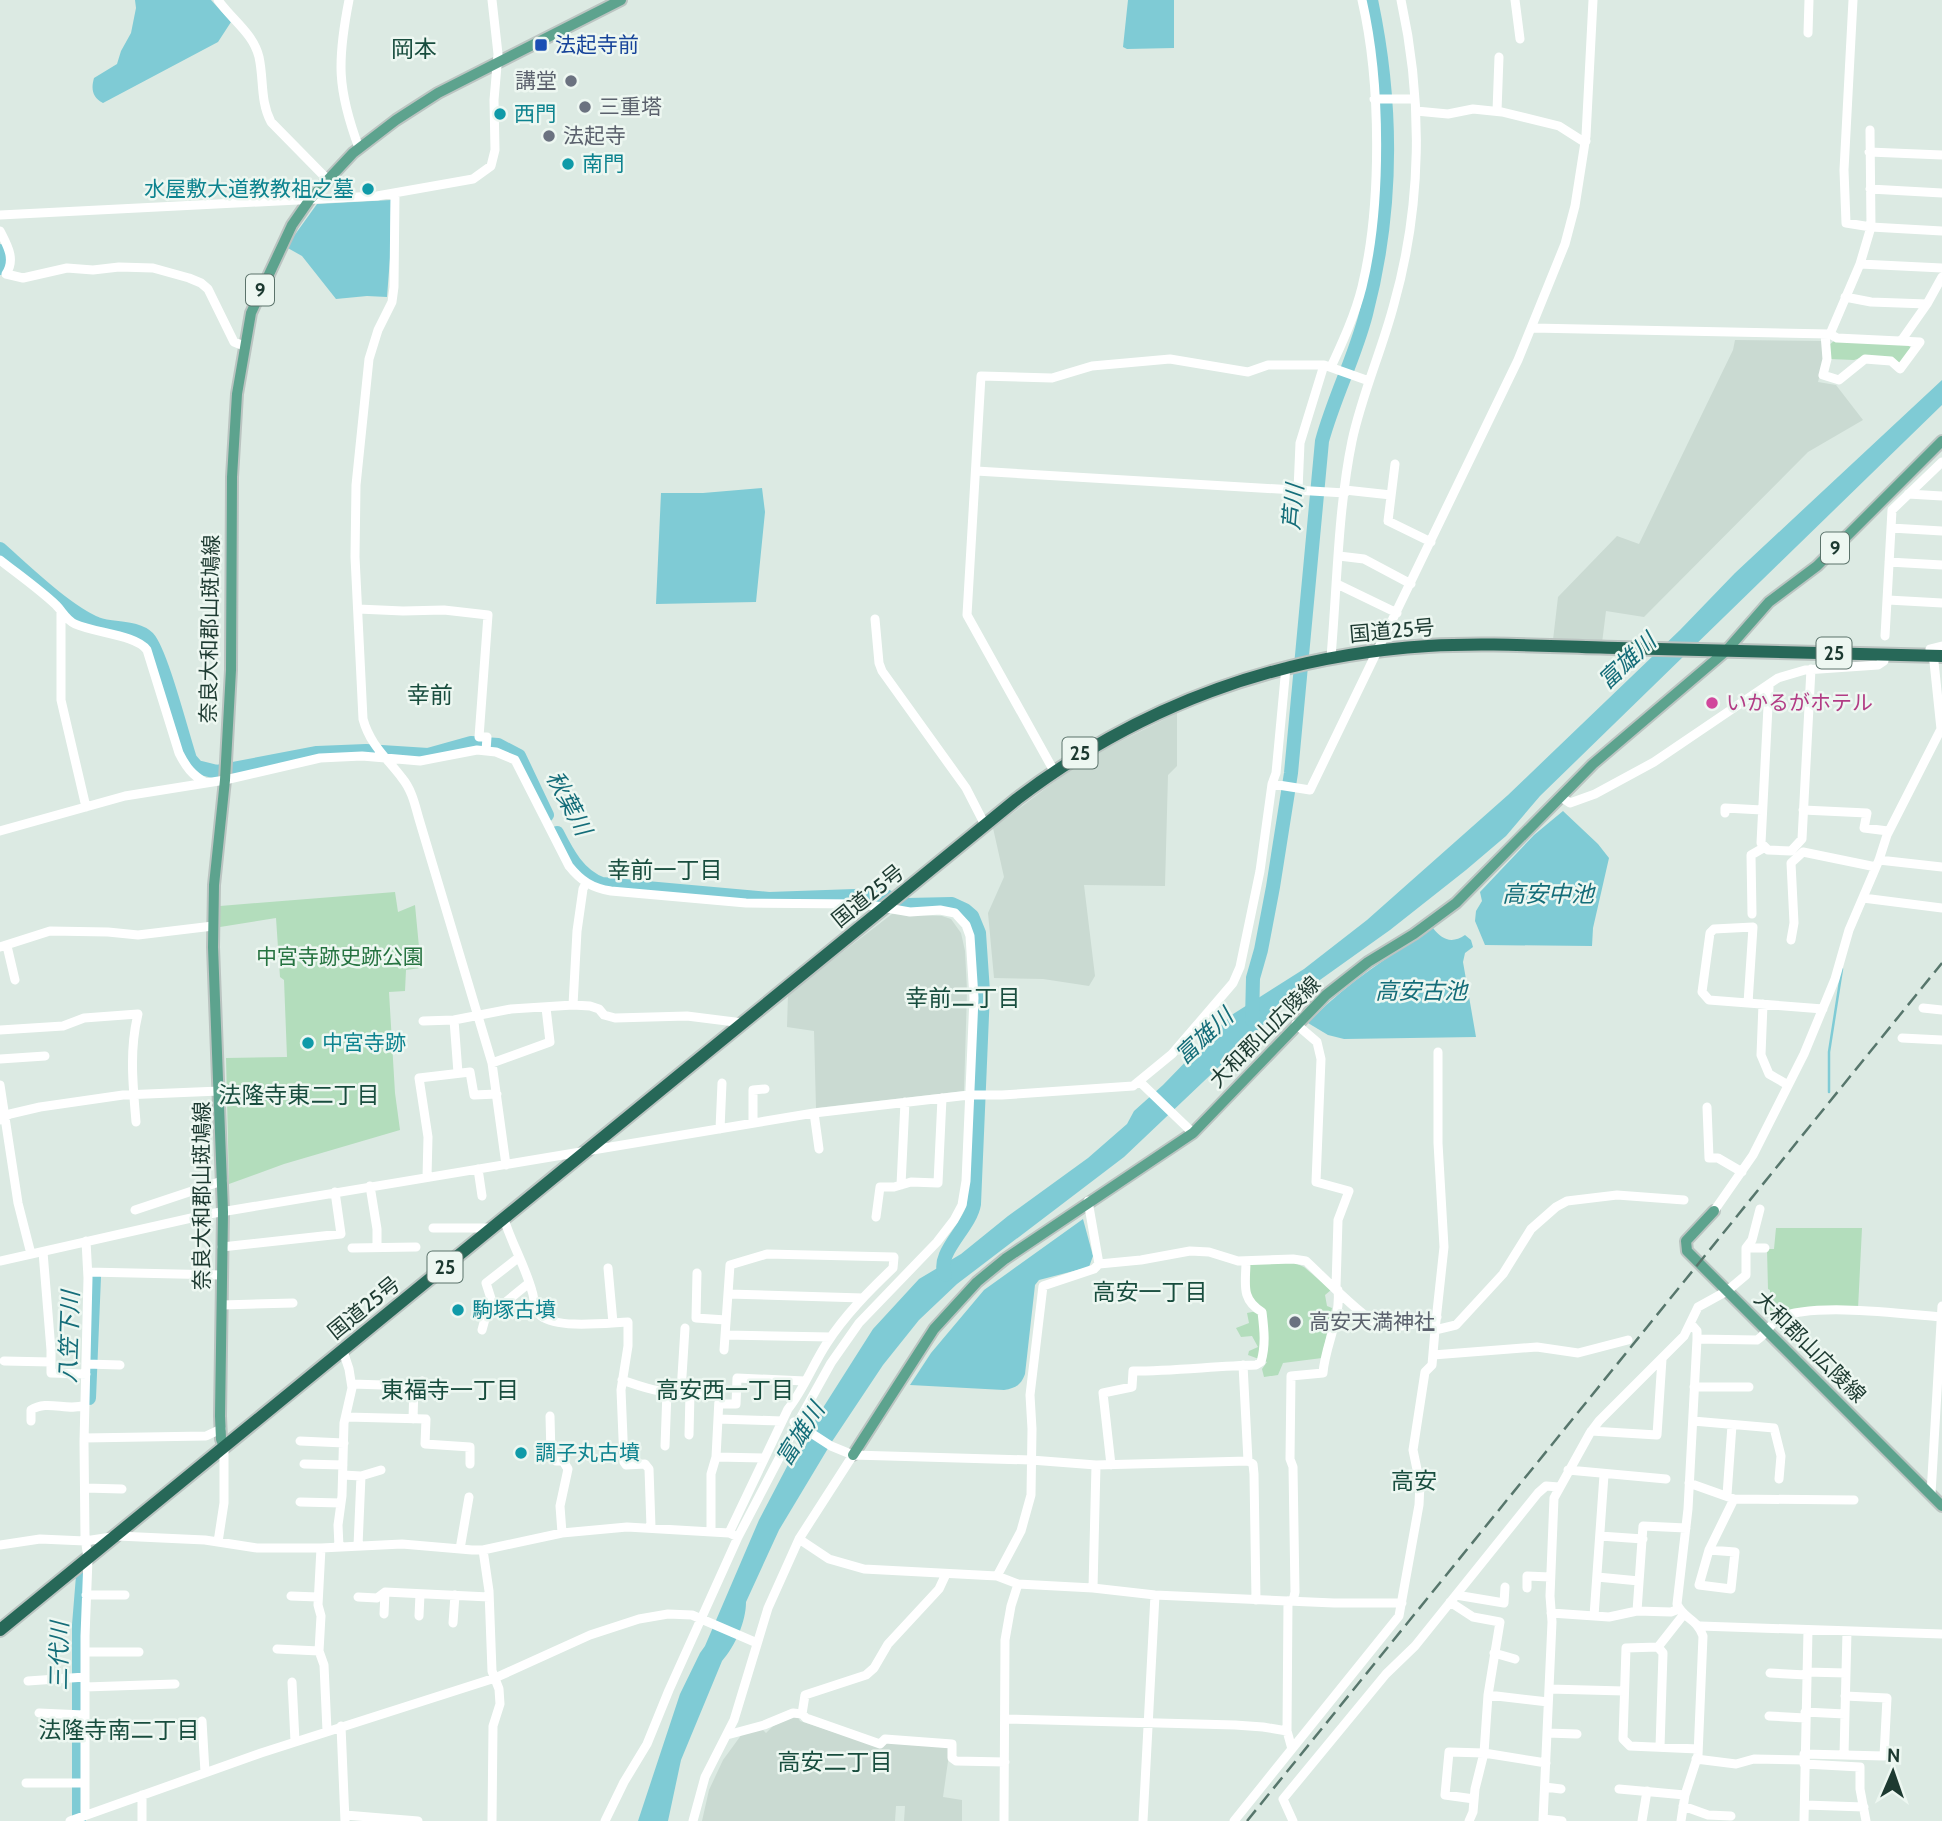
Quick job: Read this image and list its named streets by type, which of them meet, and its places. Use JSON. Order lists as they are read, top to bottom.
{
  "streets": {
    "highway": ["国道25号", "25"],
    "main road": ["9", "奈良大和郡山斑鳩線", "大和郡山広陵線"]
  },
  "crossings": [
    ["9", "国道25号"],
    ["9", "大和郡山広陵線"],
    ["奈良大和郡山斑鳩線", "国道25号"],
    ["国道25号", "大和郡山広陵線"]
  ],
  "districts": [
    "岡本",
    "幸前",
    "幸前一丁目",
    "幸前二丁目",
    "法隆寺東二丁目",
    "高安一丁目",
    "東福寺一丁目",
    "高安西一丁目",
    "高安",
    "法隆寺南二丁目",
    "高安二丁目"
  ],
  "water": [
    "芦川",
    "富雄川",
    "秋葉川",
    "高安中池",
    "高安古池",
    "八笠下川",
    "三代川"
  ],
  "parks": ["中宮寺跡史跡公園"],
  "places": {
    "transit": ["法起寺前"],
    "other": [
      "講堂",
      "三重塔",
      "西門",
      "法起寺",
      "南門",
      "水屋敷大道教教祖之墓",
      "いかるがホテル",
      "中宮寺跡",
      "駒塚古墳",
      "高安天満神社",
      "調子丸古墳"
    ]
  },
  "north": "top"
}
